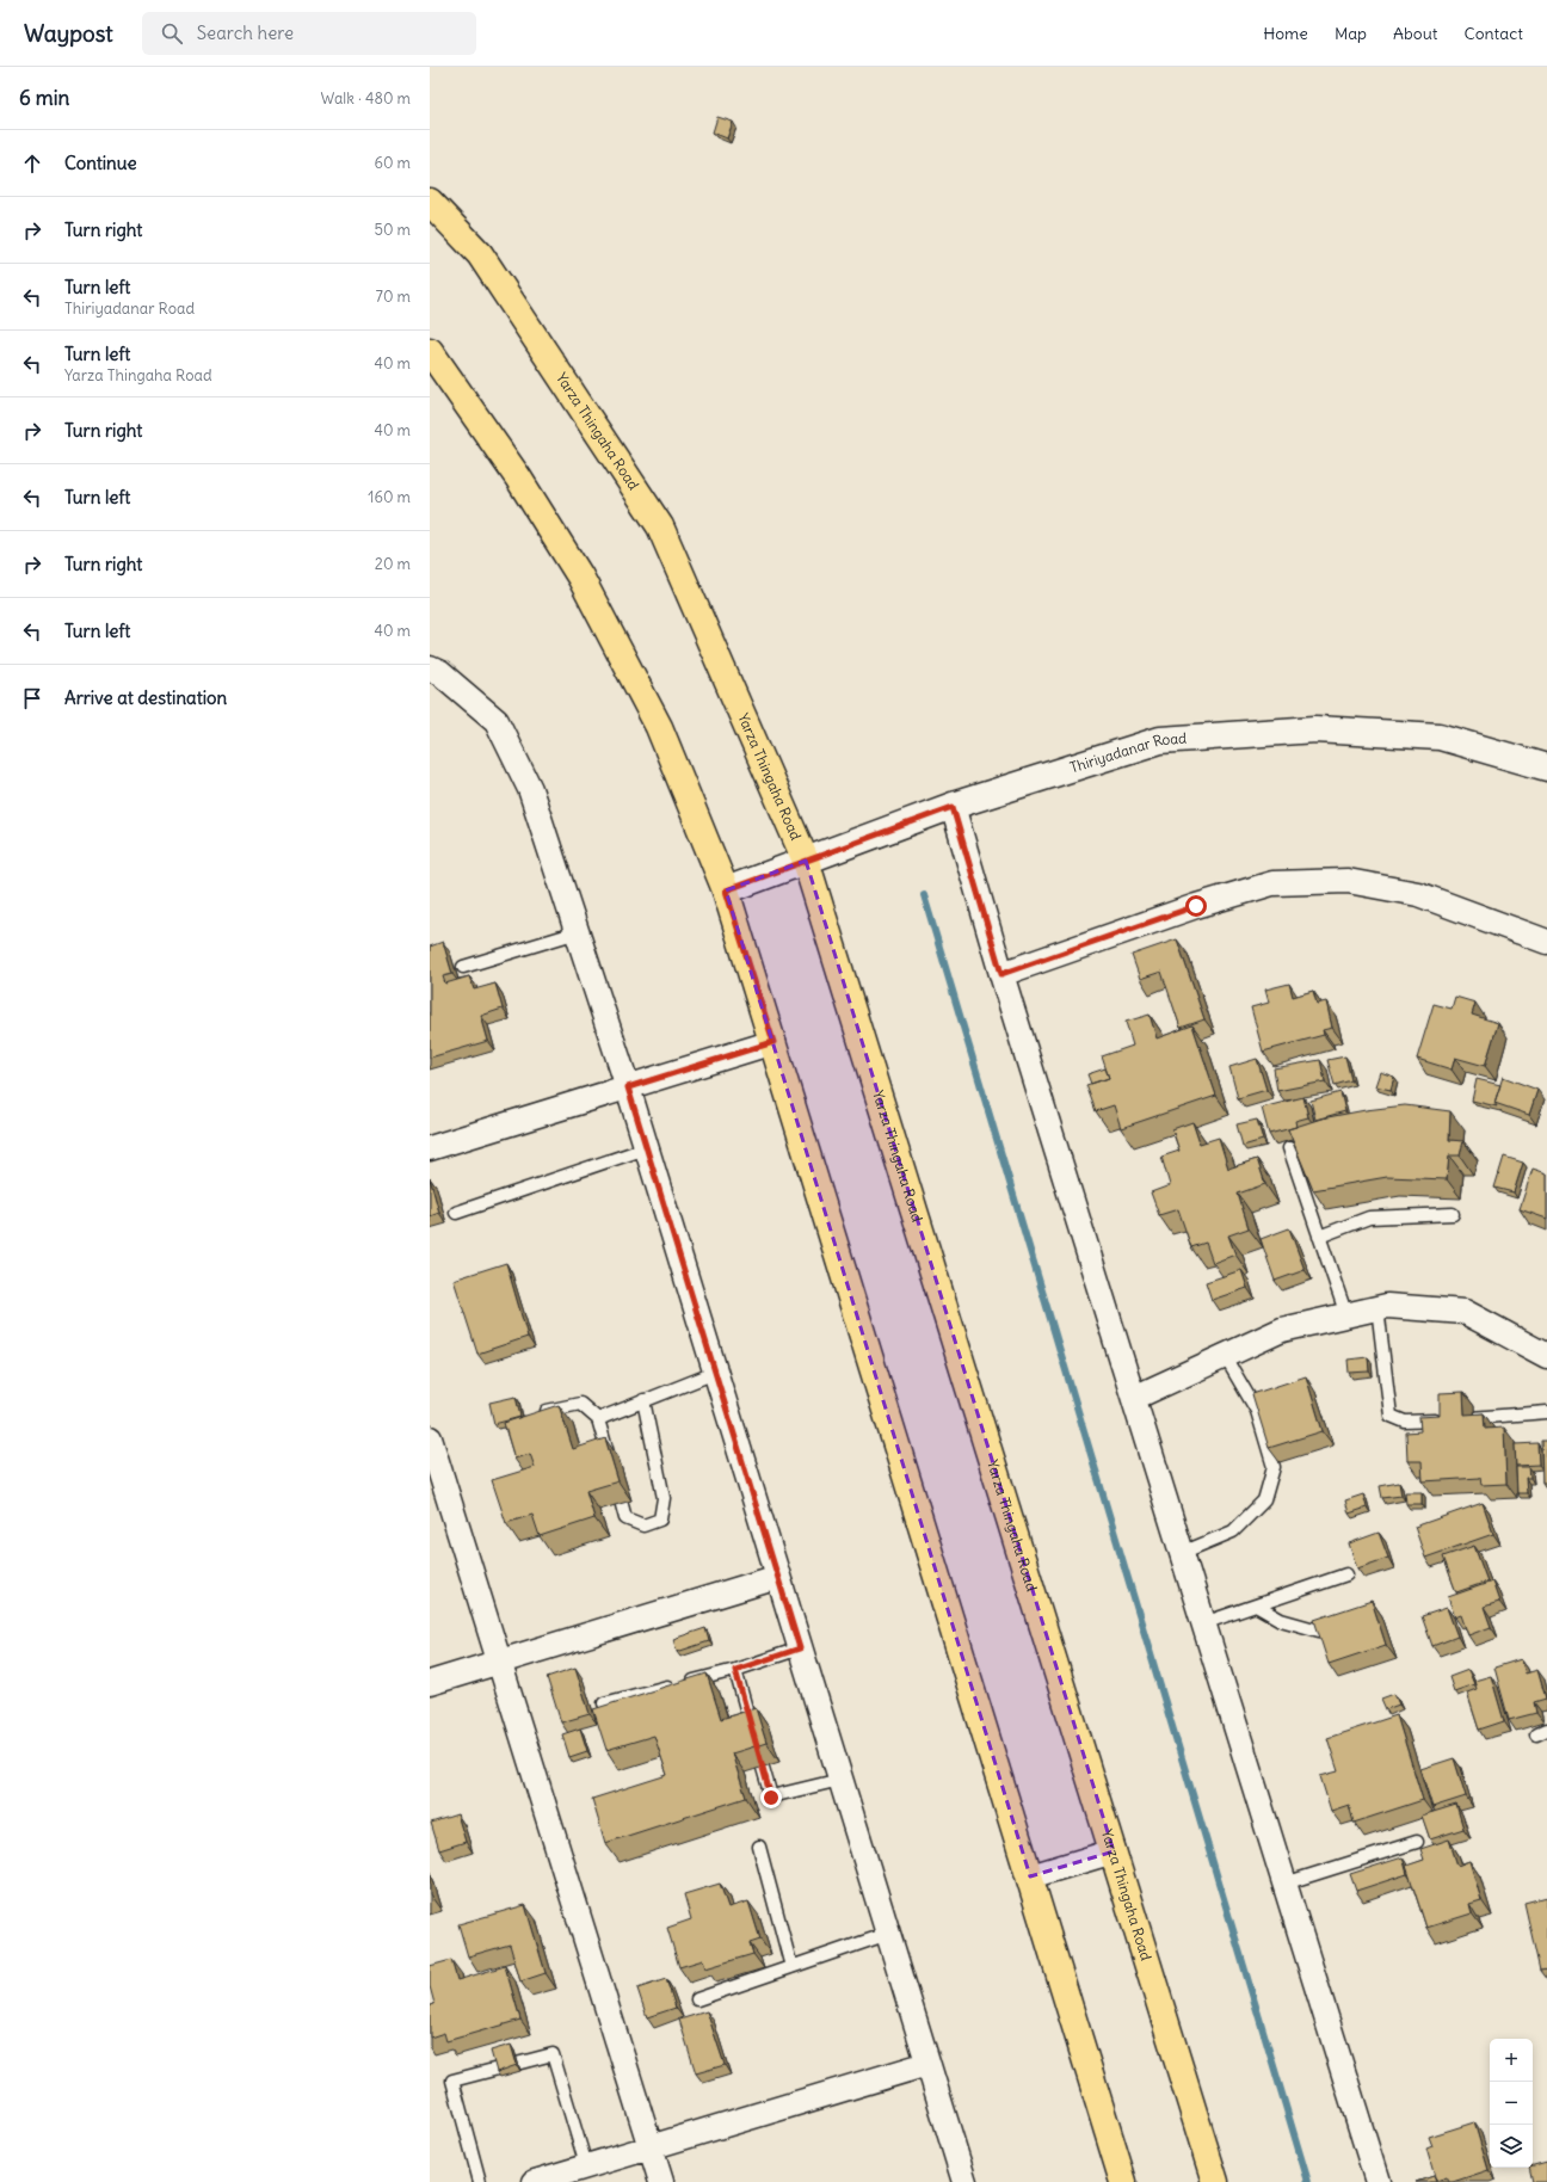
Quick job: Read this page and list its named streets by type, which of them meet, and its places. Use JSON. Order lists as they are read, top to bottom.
{
  "streets": {
    "main road": ["Yarza Thingaha Road", "Thiriyadanar Road"]
  },
  "crossings": [
    ["Yarza Thingaha Road", "Thiriyadanar Road"]
  ],
  "page": {
    "header": "Waypost",
    "search": "Search here",
    "nav": [
      "Home",
      "Map",
      "About",
      "Contact"
    ],
    "heading": ["6 min", "Walk · 480 m"],
    "list": [
      ["Continue", "60 m"],
      ["Turn right", "50 m"],
      ["Turn left", "Thiriyadanar Road", "70 m"],
      ["Turn left", "Yarza Thingaha Road", "40 m"],
      ["Turn right", "40 m"],
      ["Turn left", "160 m"],
      ["Turn right", "20 m"],
      ["Turn left", "40 m"],
      "Arrive at destination"
    ],
    "map_buttons": ["+", "−"]
  }
}
